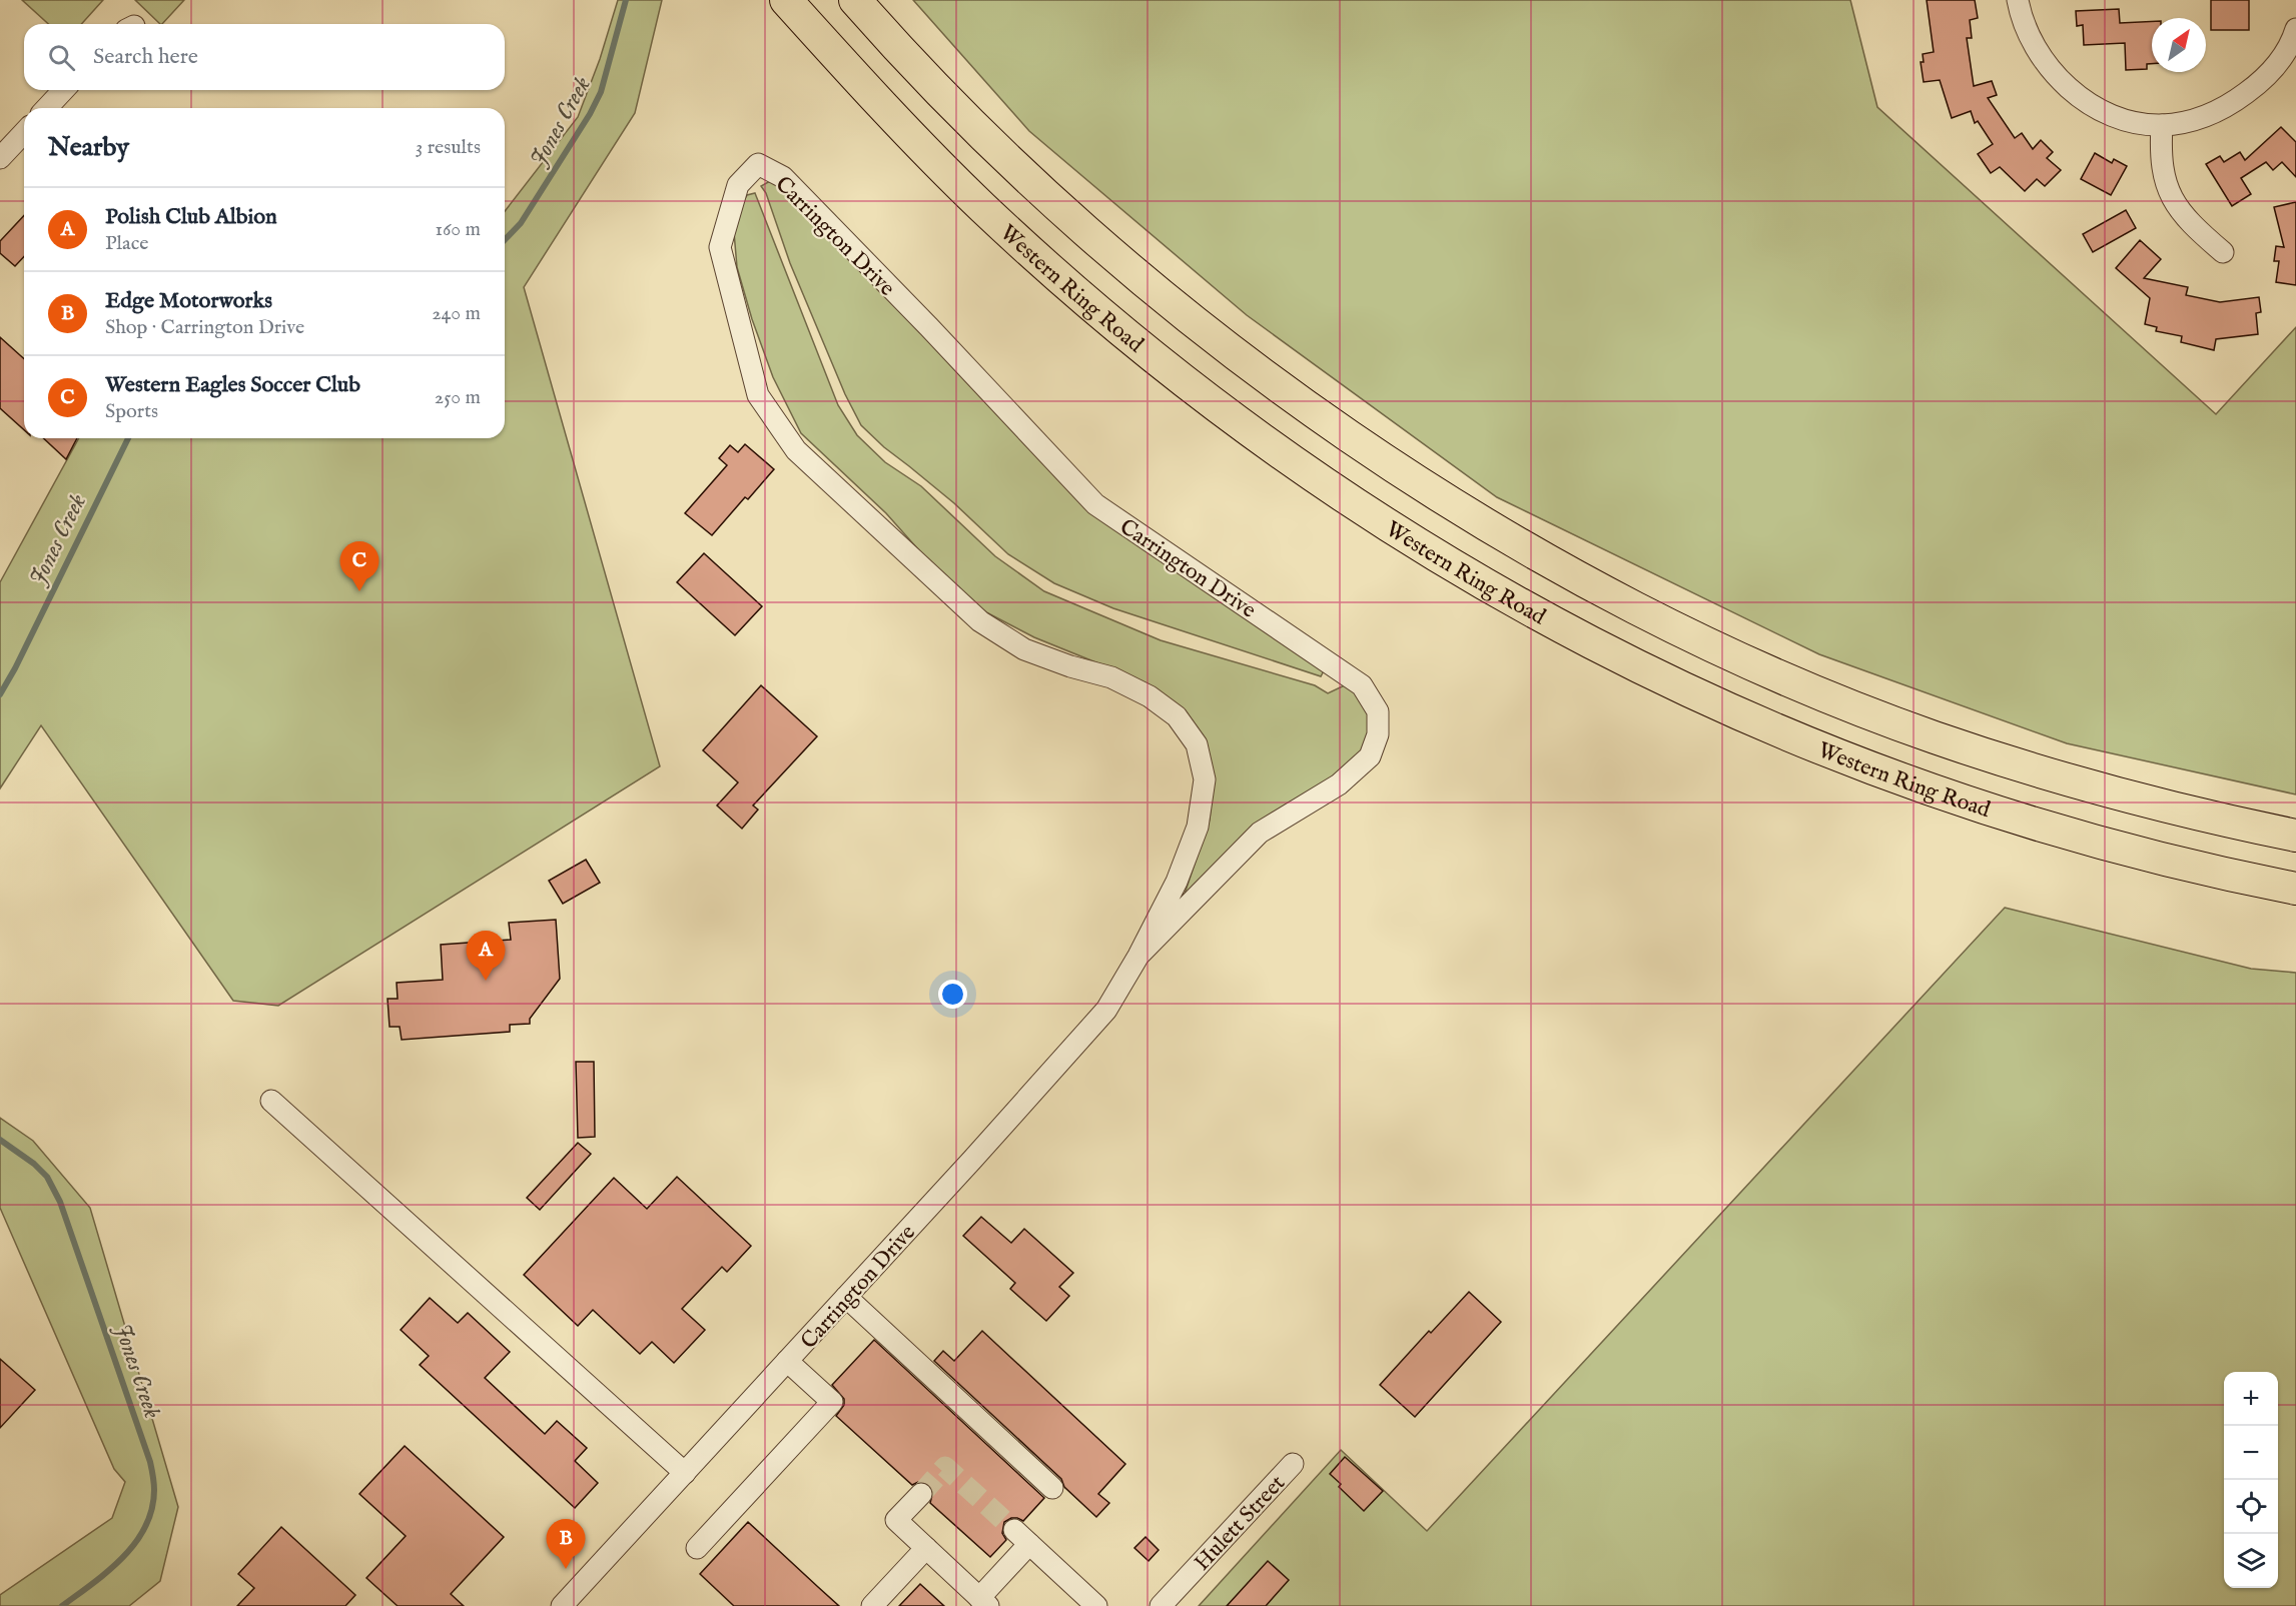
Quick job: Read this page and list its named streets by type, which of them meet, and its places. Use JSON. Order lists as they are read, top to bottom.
{
  "streets": {
    "highway": ["Western Ring Road"],
    "street": ["Carrington Drive", "Hulett Street"]
  },
  "water": ["Jones Creek"],
  "north": "top right",
  "page": {
    "search": "Search here",
    "heading": ["Nearby", "3 results"],
    "list": [
      {
        "mark": "A",
        "name": "Polish Club Albion",
        "note": "Place",
        "value": "160 m"
      },
      {
        "mark": "B",
        "name": "Edge Motorworks",
        "note": "Shop · Carrington Drive",
        "value": "240 m"
      },
      {
        "mark": "C",
        "name": "Western Eagles Soccer Club",
        "note": "Sports",
        "value": "250 m"
      }
    ],
    "pins": ["C", "A", "B"],
    "map_buttons": ["+", "−"]
  }
}
